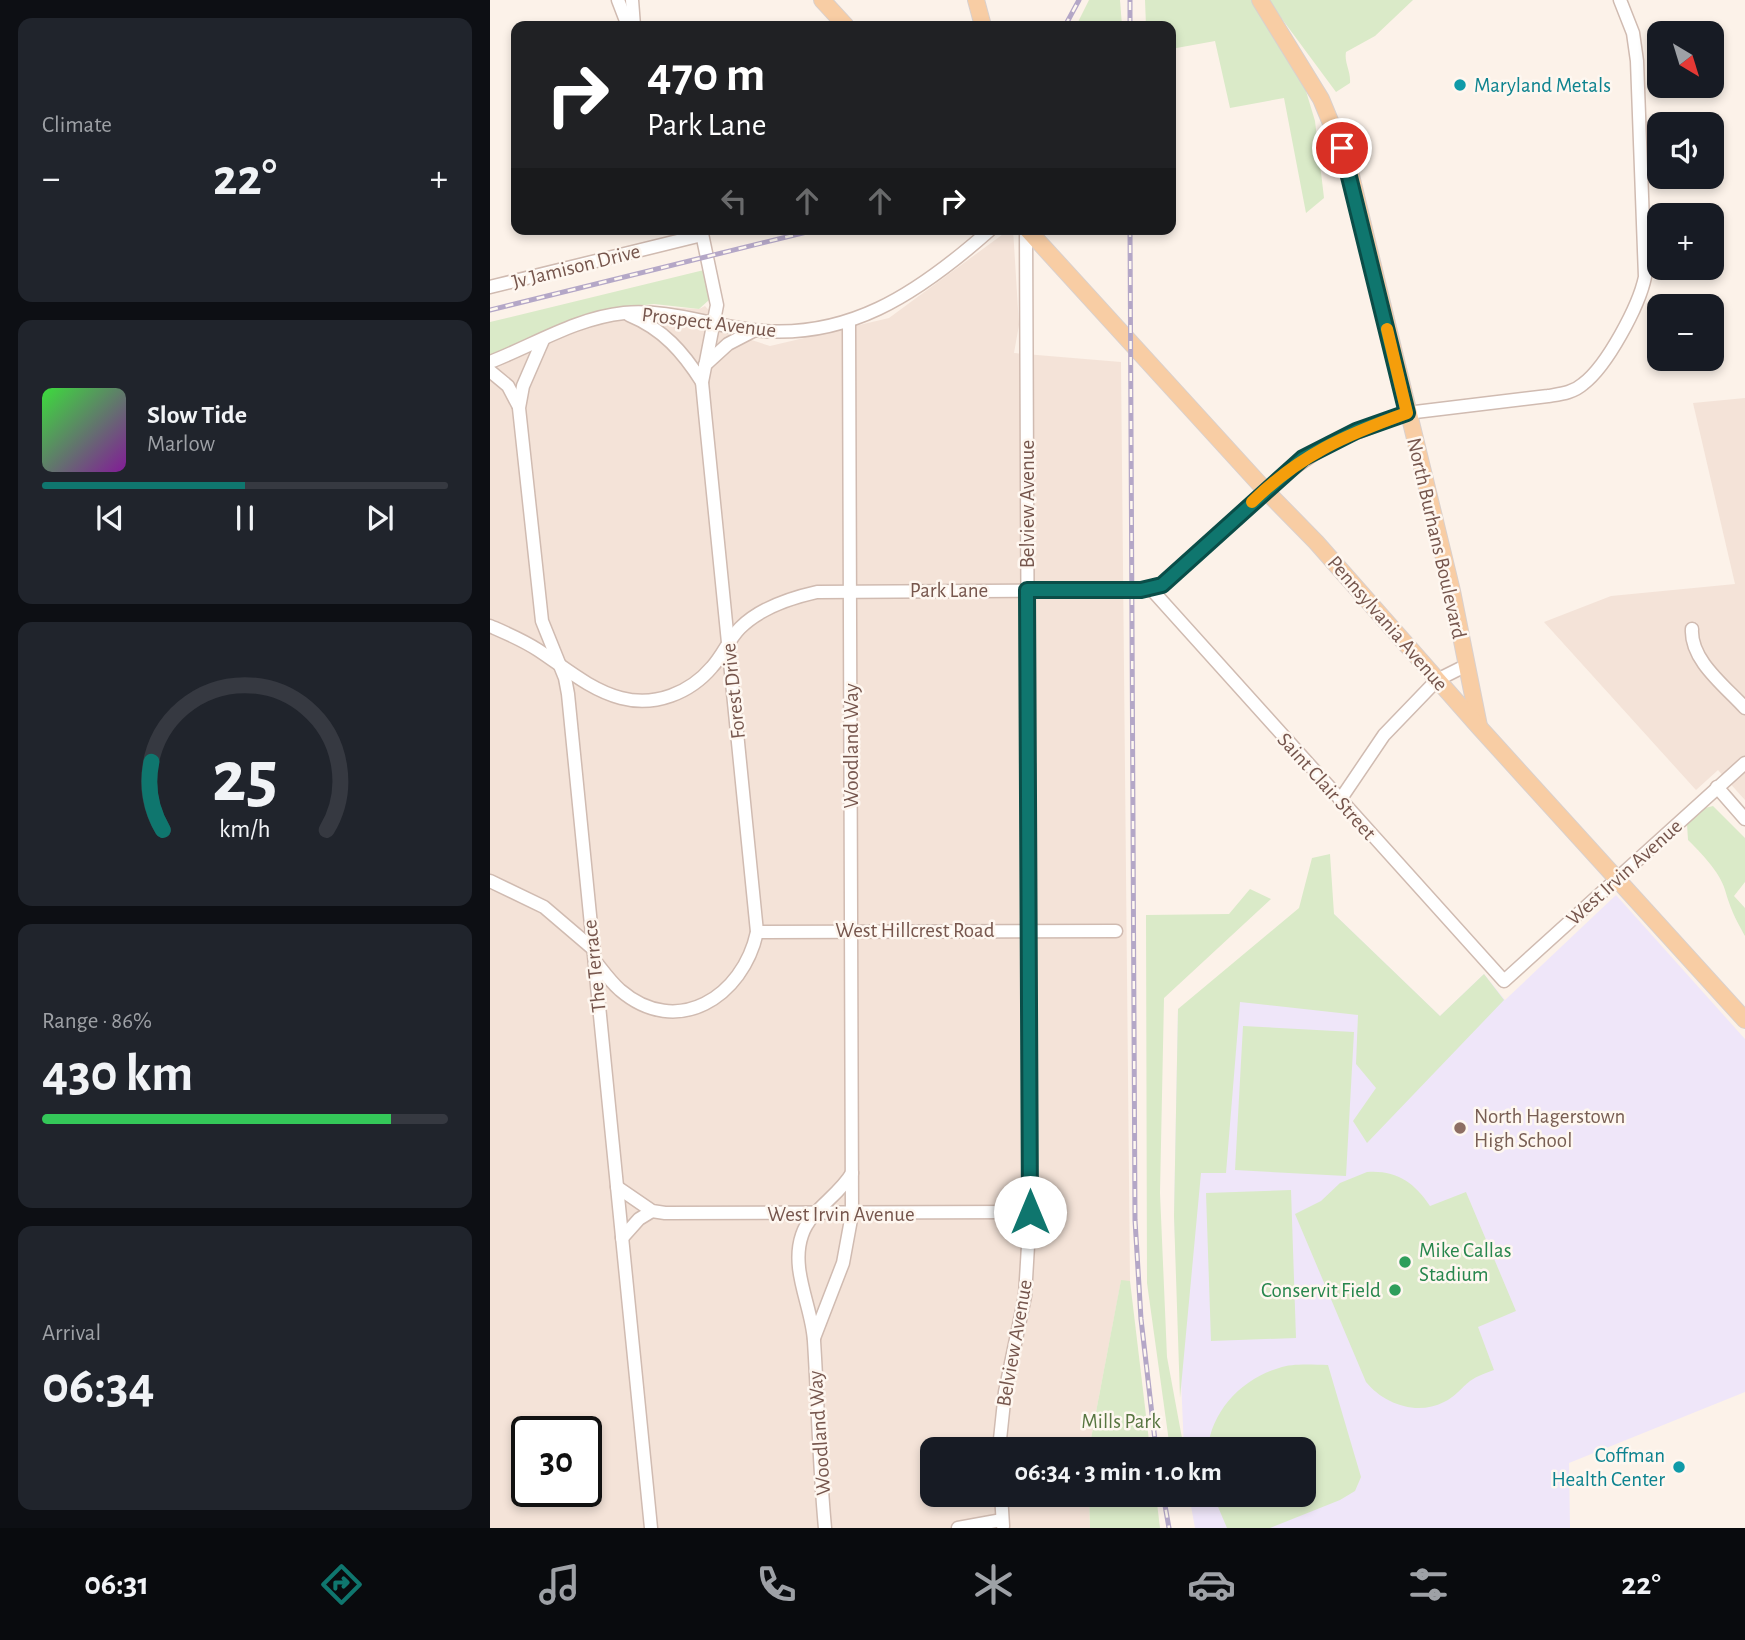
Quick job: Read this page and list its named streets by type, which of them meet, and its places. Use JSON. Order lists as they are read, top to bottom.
{
  "streets": {
    "main road": ["North Burhans Boulevard", "Pennsylvania Avenue"],
    "street": [
      "Jv Jamison Drive",
      "Prospect Avenue",
      "Belview Avenue",
      "Park Lane",
      "Forest Drive",
      "Woodland Way",
      "Saint Clair Street",
      "West Irvin Avenue",
      "West Hillcrest Road",
      "The Terrace"
    ]
  },
  "crossings": [
    ["Prospect Avenue", "Forest Drive"],
    ["Prospect Avenue", "Woodland Way"],
    ["Prospect Avenue", "The Terrace"],
    ["Belview Avenue", "Park Lane"],
    ["Belview Avenue", "West Irvin Avenue"],
    ["Belview Avenue", "West Hillcrest Road"],
    ["North Burhans Boulevard", "Pennsylvania Avenue"],
    ["Park Lane", "Forest Drive"],
    ["Park Lane", "Woodland Way"],
    ["Park Lane", "Saint Clair Street"],
    ["Park Lane", "The Terrace"],
    ["Pennsylvania Avenue", "West Irvin Avenue"],
    ["Forest Drive", "West Hillcrest Road"],
    ["Forest Drive", "The Terrace"],
    ["Woodland Way", "West Irvin Avenue"],
    ["Woodland Way", "West Hillcrest Road"],
    ["Saint Clair Street", "West Irvin Avenue"]
  ],
  "parks": ["Mills Park"],
  "places": [
    "Maryland Metals",
    "North Hagerstown High School",
    "Mike Callas Stadium",
    "Conservit Field",
    "Coffman Health Center"
  ],
  "north": "bottom right",
  "page": {
    "tile": [
      "Climate",
      ["Range · 86%", "430 km"],
      ["Arrival", "06:34"]
    ],
    "map_buttons": ["+", "−"],
    "turn": ["470 m", "Park Lane"],
    "heat": ["−", "22°", "+"],
    "song": ["Slow Tide", "Marlow"],
    "limit": "30",
    "trip": "06:34 · 3 min · 1.0 km",
    "tabs": ["06:31", "22°"],
    "gauge": ["25", "km/h"]
  }
}
